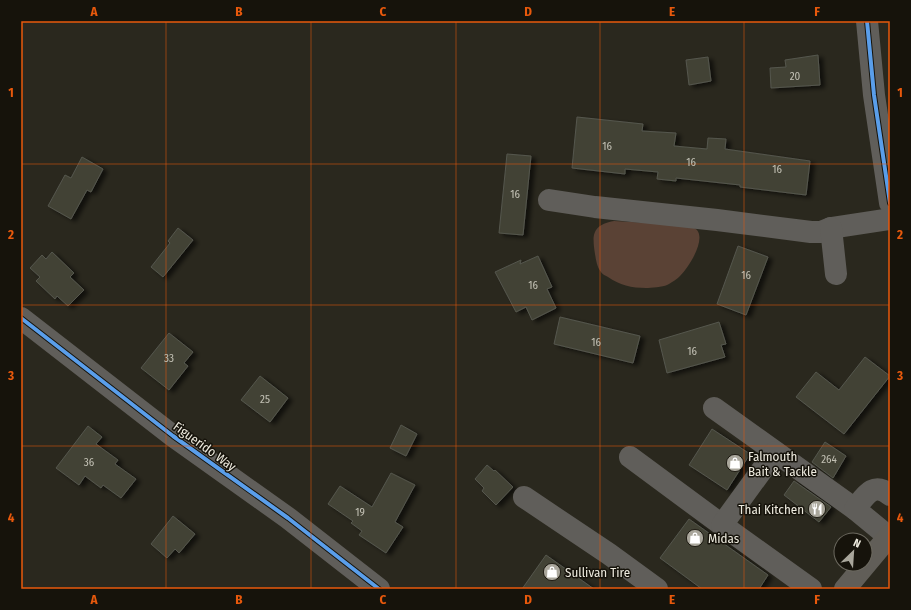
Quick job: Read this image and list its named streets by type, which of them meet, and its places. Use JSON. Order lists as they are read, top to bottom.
{
  "streets": {
    "street": ["Figuerido Way"]
  },
  "places": {
    "shop": ["Falmouth Bait & Tackle", "Midas", "Sullivan Tire"],
    "restaurant": ["Thai Kitchen"]
  },
  "house_numbers": [
    "20",
    "16",
    "16",
    "16",
    "16",
    "16",
    "16",
    "16",
    "16",
    "33",
    "25",
    "264",
    "36",
    "19"
  ],
  "north": "top right",
  "grid": {
    "columns": [
      "A",
      "B",
      "C",
      "D",
      "E",
      "F"
    ],
    "rows": [
      "1",
      "2",
      "3",
      "4"
    ]
  }
}
